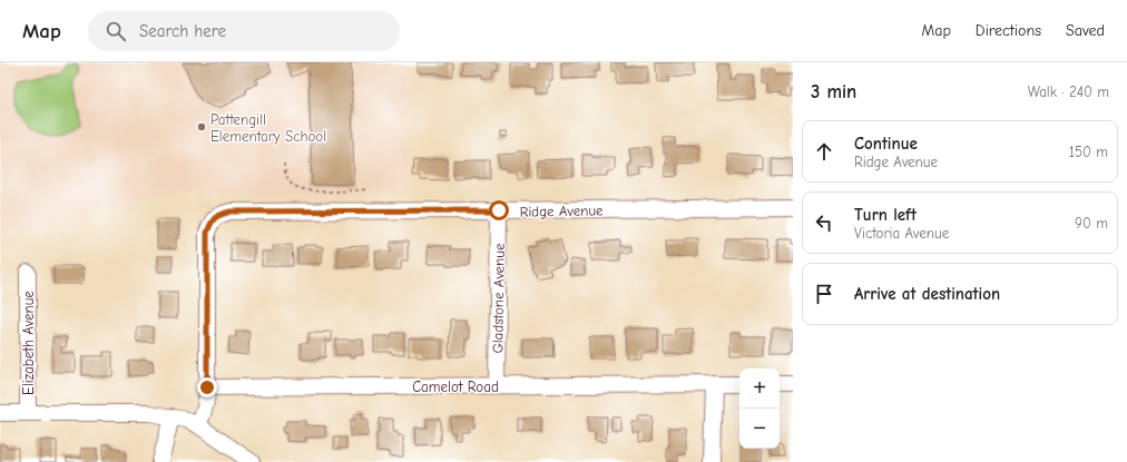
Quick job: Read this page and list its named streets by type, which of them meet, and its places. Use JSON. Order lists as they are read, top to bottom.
{
  "streets": {
    "street": [
      "Ridge Avenue",
      "Gladstone Avenue",
      "Elizabeth Avenue",
      "Camelot Road"
    ]
  },
  "crossings": [
    ["Ridge Avenue", "Gladstone Avenue"],
    ["Ridge Avenue", "Camelot Road"],
    ["Gladstone Avenue", "Camelot Road"]
  ],
  "places": ["Pattengill Elementary School"],
  "page": {
    "header": "Map",
    "search": "Search here",
    "nav": ["Map", "Directions", "Saved"],
    "heading": ["3 min", "Walk · 240 m"],
    "list": [
      ["Continue", "Ridge Avenue", "150 m"],
      ["Turn left", "Victoria Avenue", "90 m"],
      "Arrive at destination"
    ],
    "map_buttons": ["+", "−"]
  }
}
